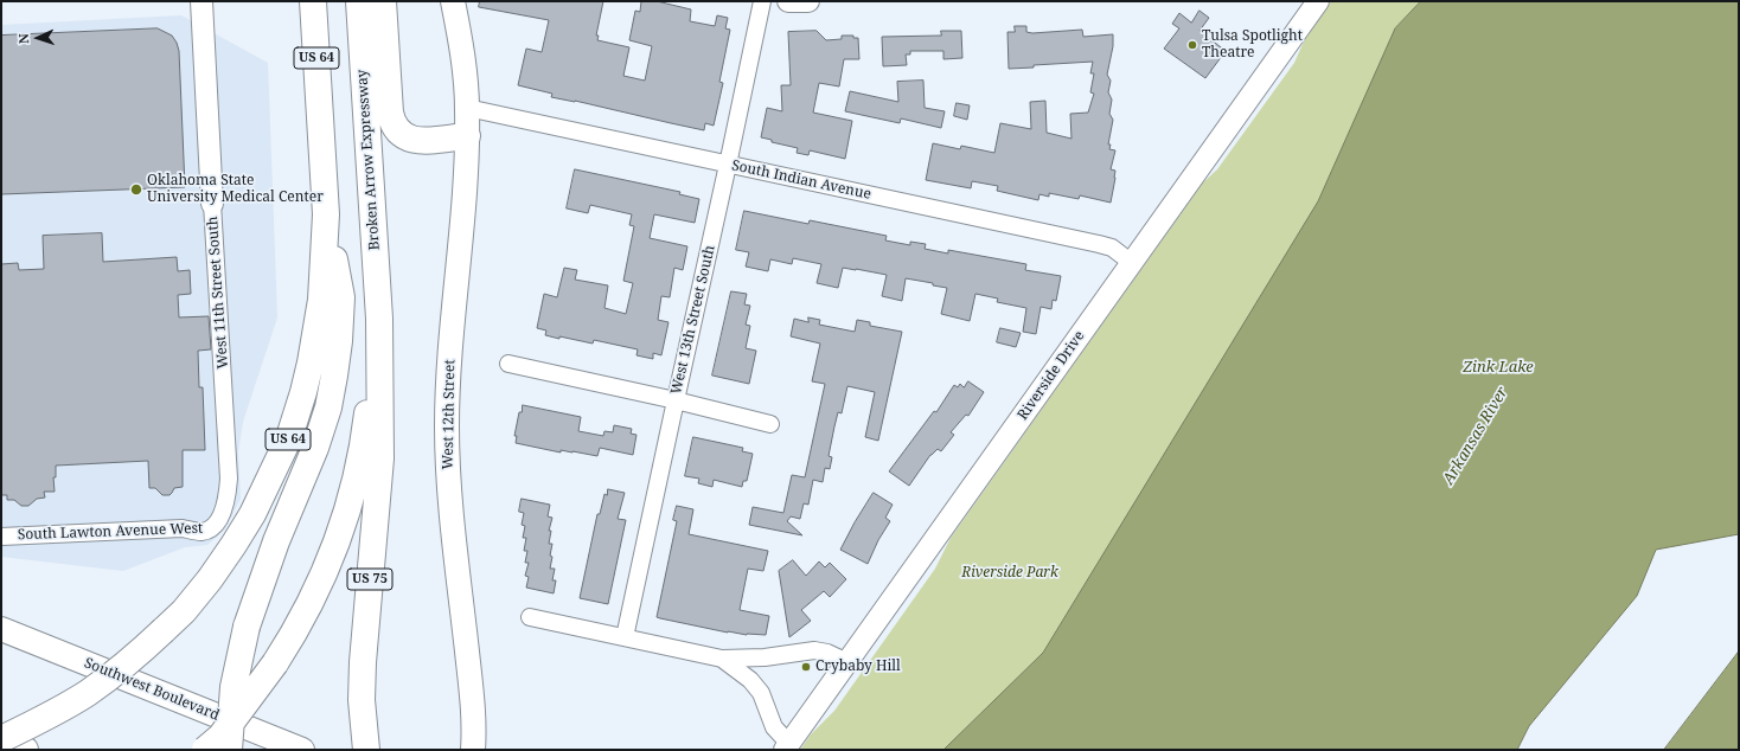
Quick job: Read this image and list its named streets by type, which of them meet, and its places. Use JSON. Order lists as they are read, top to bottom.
{
  "streets": {
    "highway": ["US 64", "Broken Arrow Expressway", "US 75"],
    "main road": ["West 12th Street", "Southwest Boulevard"],
    "street": [
      "South Indian Avenue",
      "West 11th Street South",
      "West 13th Street South",
      "Riverside Drive",
      "South Lawton Avenue West"
    ]
  },
  "crossings": [
    ["Broken Arrow Expressway", "US 75"],
    ["South Indian Avenue", "West 13th Street South"],
    ["South Indian Avenue", "Riverside Drive"],
    ["South Indian Avenue", "West 12th Street"],
    ["West 11th Street South", "South Lawton Avenue West"]
  ],
  "water": ["Zink Lake", "Arkansas River"],
  "parks": ["Riverside Park"],
  "places": ["Tulsa Spotlight Theatre", "Oklahoma State University Medical Center", "Crybaby Hill"],
  "north": "left"
}
